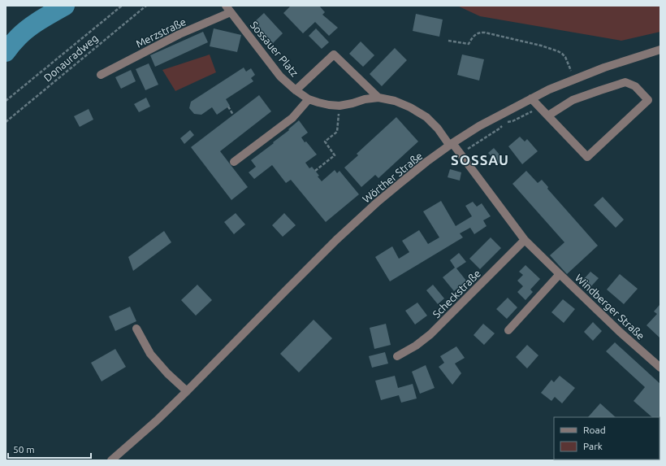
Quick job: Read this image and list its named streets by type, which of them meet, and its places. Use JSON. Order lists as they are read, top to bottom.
{
  "streets": {
    "street": [
      "Merzstraße",
      "Sossauer Platz",
      "Wörther Straße",
      "Scheckstraße",
      "Windberger Straße"
    ],
    "path": ["Donauradweg"]
  },
  "crossings": [
    ["Merzstraße", "Sossauer Platz"],
    ["Sossauer Platz", "Wörther Straße"],
    ["Sossauer Platz", "Windberger Straße"],
    ["Wörther Straße", "Windberger Straße"],
    ["Scheckstraße", "Windberger Straße"]
  ],
  "districts": ["SOSSAU"],
  "legend": ["Road", "Park"],
  "scale_bar": "50 m"
}
